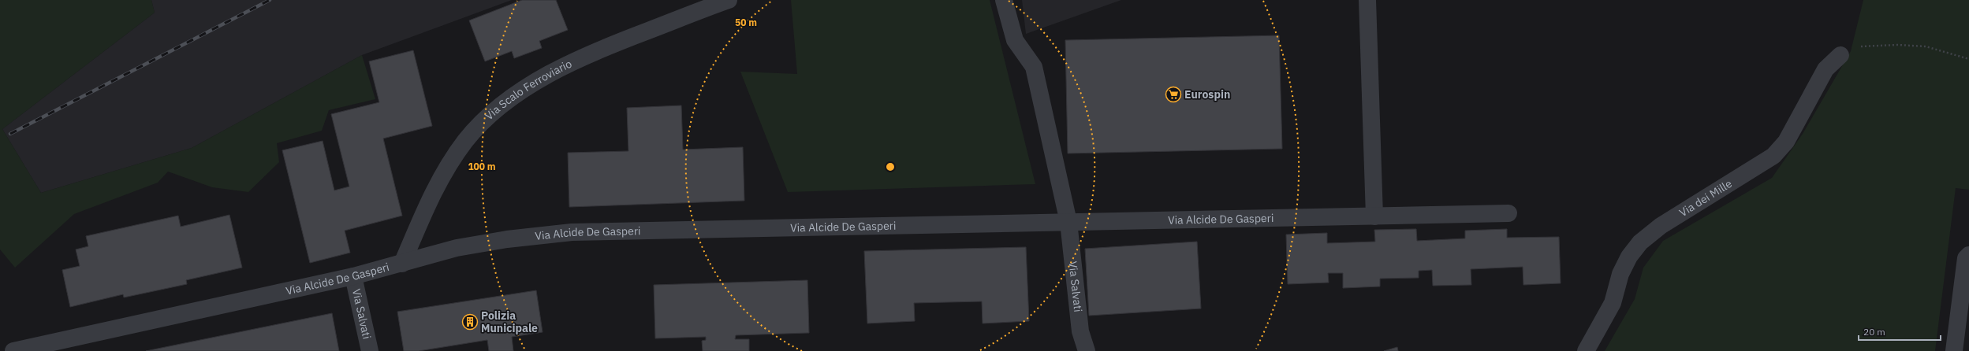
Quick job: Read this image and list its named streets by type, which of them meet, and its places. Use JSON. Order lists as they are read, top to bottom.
{
  "streets": {
    "street": [
      "Via Scalo Ferroviario",
      "Via dei Mille",
      "Via Alcide De Gasperi",
      "Via Salvati"
    ]
  },
  "crossings": [
    ["Via Scalo Ferroviario", "Via Alcide De Gasperi"],
    ["Via Alcide De Gasperi", "Via Salvati"]
  ],
  "places": {
    "supermarket": ["Eurospin"],
    "building": ["Polizia Municipale"]
  },
  "scale_bar": "20 m",
  "rings": ["50 m", "100 m"]
}
